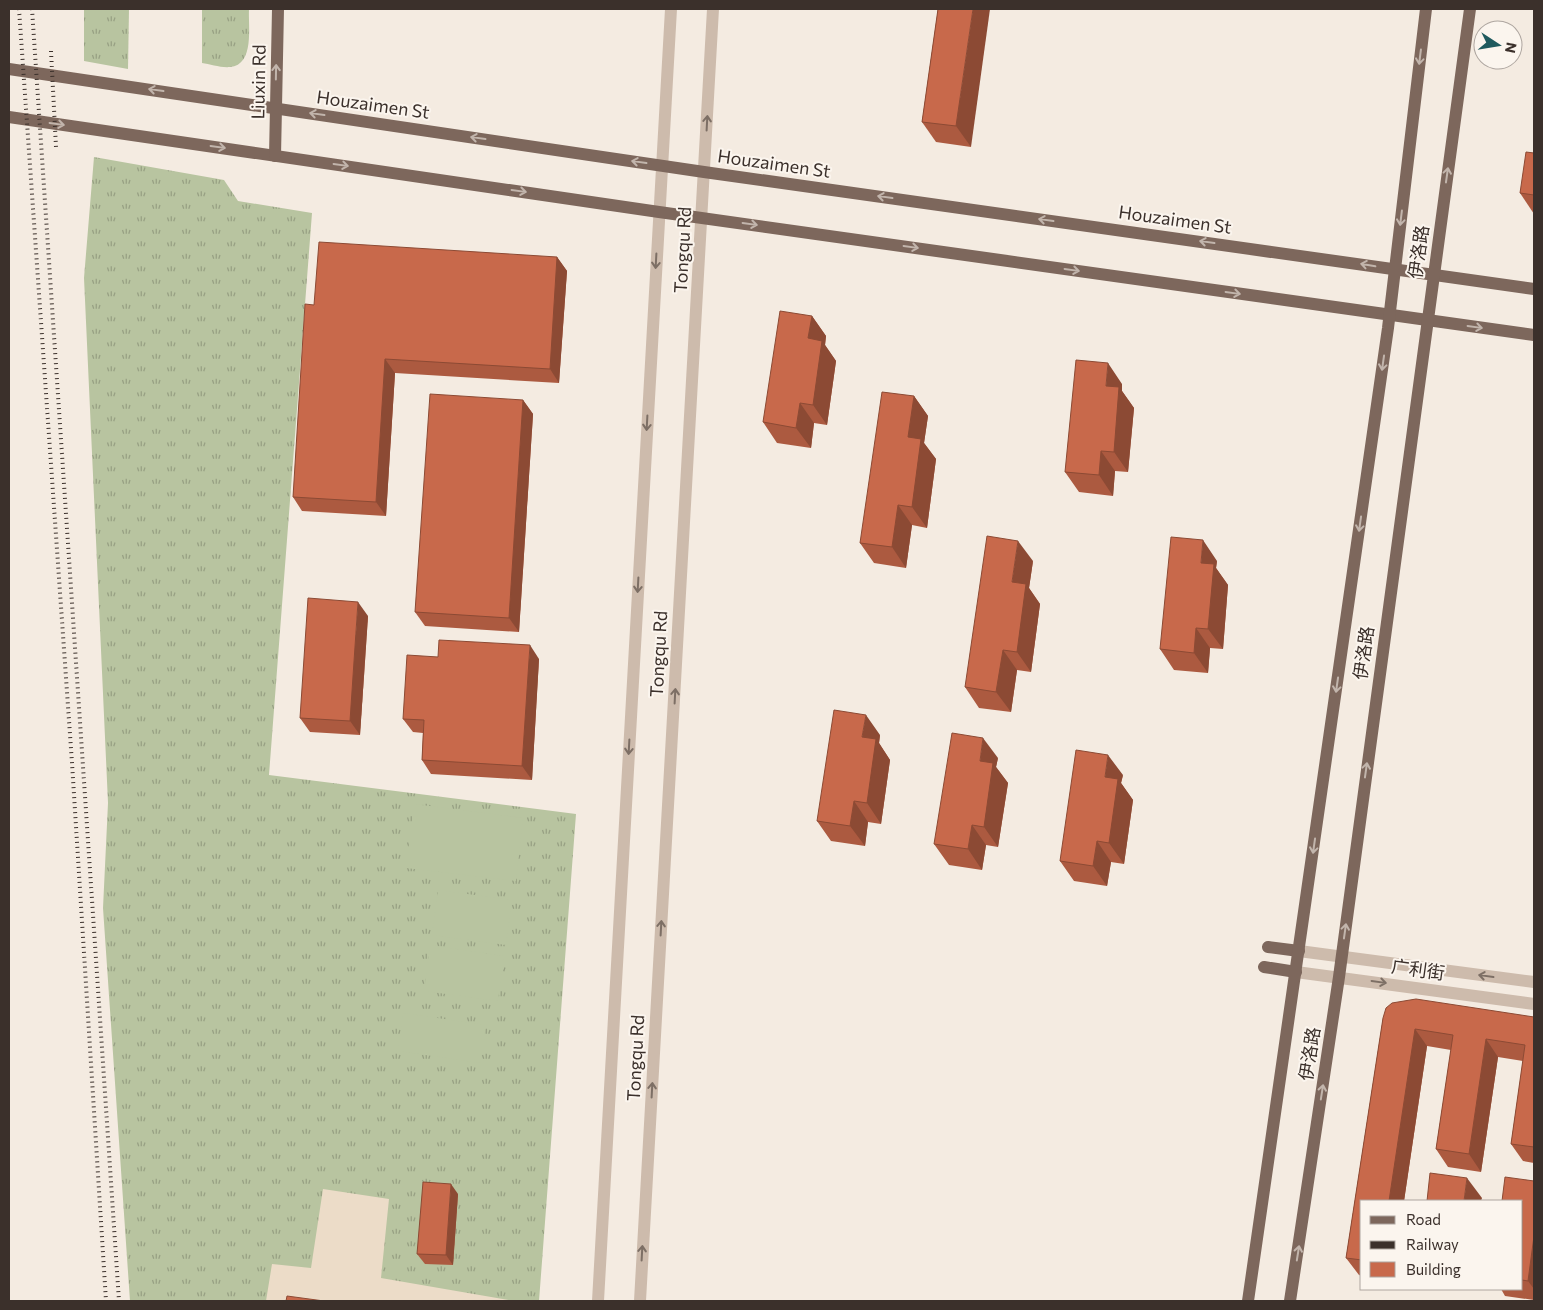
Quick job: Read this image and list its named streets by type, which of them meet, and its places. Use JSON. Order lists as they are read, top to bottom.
{
  "streets": {
    "main road": ["Liuxin Rd", "Houzaimen St", "伊洛路"],
    "street": ["Tongqu Rd", "广利街"]
  },
  "crossings": [
    ["Liuxin Rd", "Houzaimen St"],
    ["Houzaimen St", "Tongqu Rd"],
    ["Houzaimen St", "伊洛路"],
    ["伊洛路", "广利街"]
  ],
  "one_way": ["Liuxin Rd"],
  "legend": ["Road", "Railway", "Building"],
  "north": "right"
}
